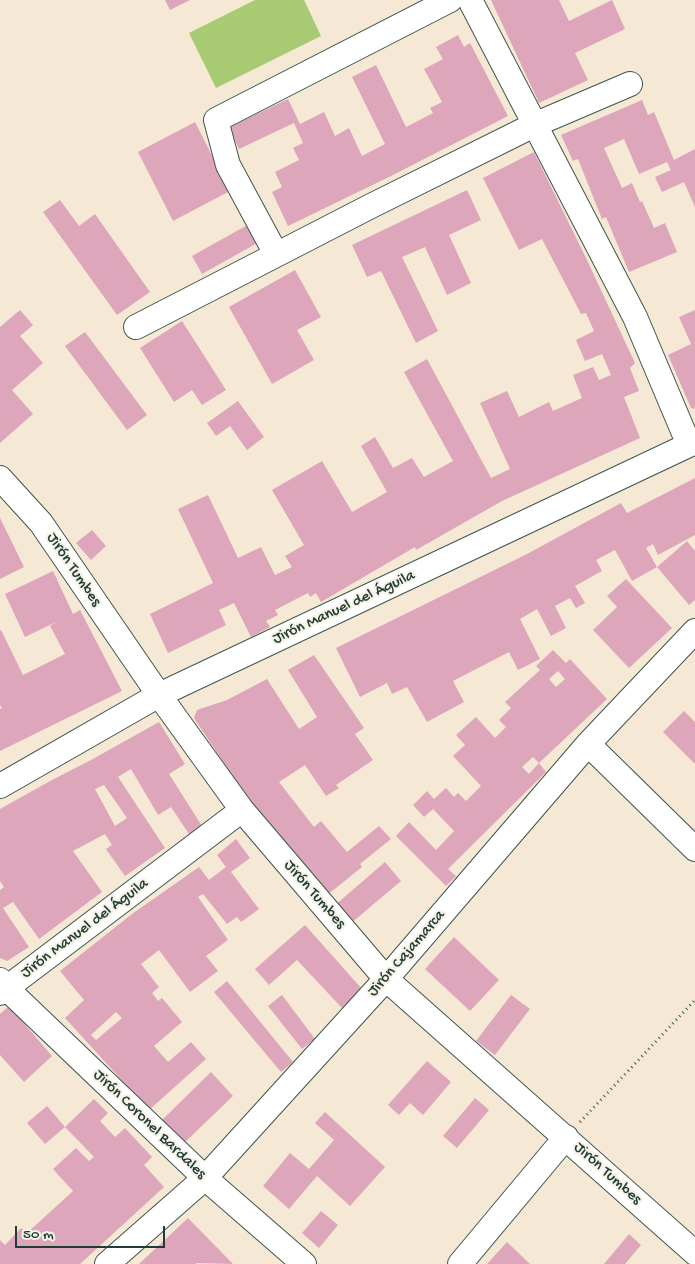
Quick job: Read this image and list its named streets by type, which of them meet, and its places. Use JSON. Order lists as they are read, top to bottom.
{
  "streets": {
    "street": [
      "Jirón Tumbes",
      "Jirón Manuel del Águila",
      "Jirón Cajamarca",
      "Jirón Coronel Bardales"
    ]
  },
  "crossings": [
    ["Jirón Tumbes", "Jirón Manuel del Águila"],
    ["Jirón Tumbes", "Jirón Cajamarca"],
    ["Jirón Manuel del Águila", "Jirón Coronel Bardales"],
    ["Jirón Cajamarca", "Jirón Coronel Bardales"]
  ],
  "scale_bar": "50 m"
}
